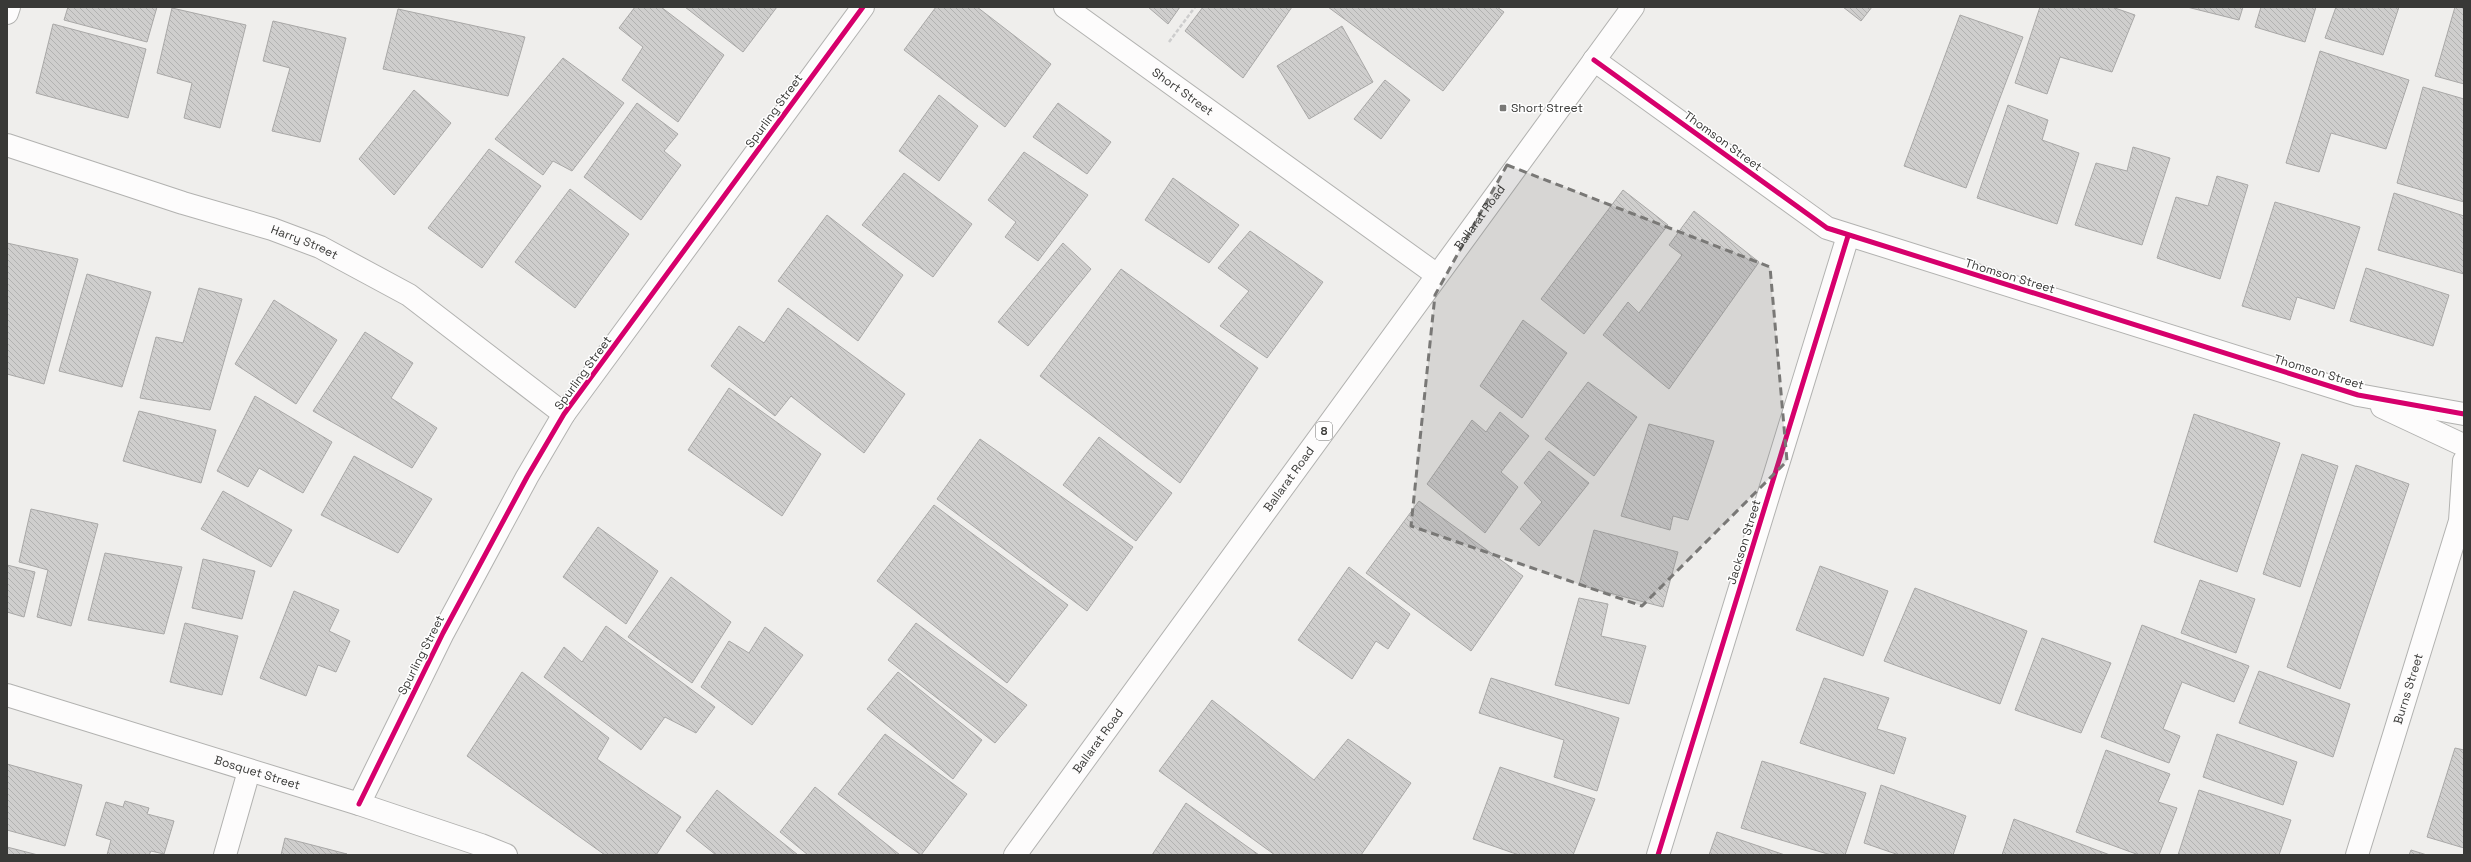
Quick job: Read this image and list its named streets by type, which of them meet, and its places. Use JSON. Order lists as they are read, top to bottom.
{
  "streets": {
    "main road": [
      "Short Street",
      "Spurling Street",
      "Thomson Street",
      "Ballarat Road",
      "Harry Street",
      "8",
      "Jackson Street",
      "Burns Street",
      "Bosquet Street"
    ]
  },
  "crossings": [
    ["Short Street", "Ballarat Road"],
    ["Spurling Street", "Harry Street"],
    ["Spurling Street", "Bosquet Street"],
    ["Thomson Street", "Ballarat Road"],
    ["Thomson Street", "Jackson Street"],
    ["Thomson Street", "Burns Street"]
  ],
  "places": {
    "transit": ["Short Street"]
  }
}
